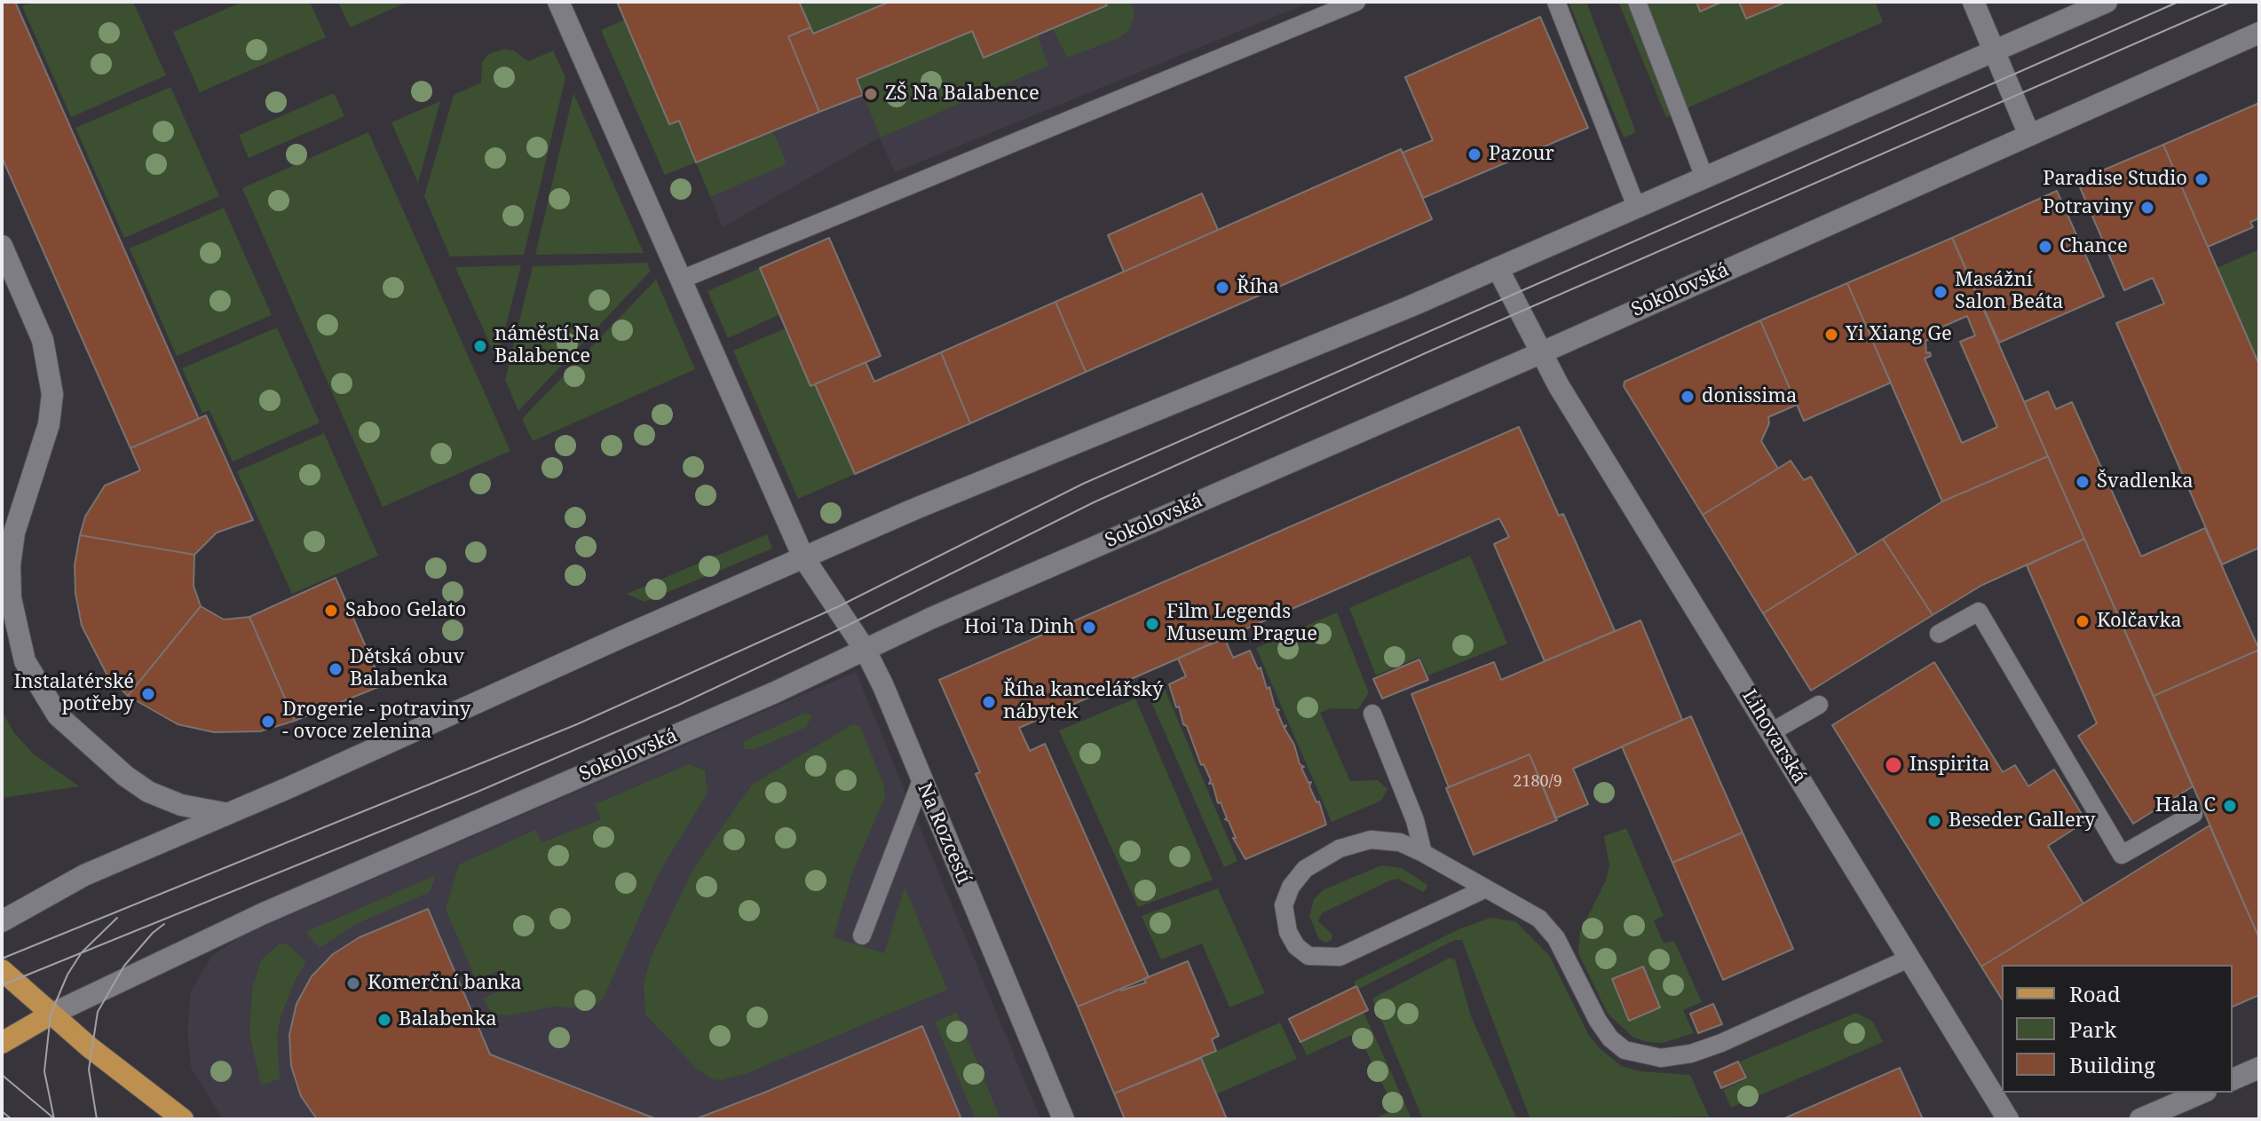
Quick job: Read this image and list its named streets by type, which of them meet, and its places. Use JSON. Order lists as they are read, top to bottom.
{
  "streets": {
    "main road": ["Sokolovská", "Lihovarská", "Na Rozcestí"]
  },
  "crossings": [
    ["Sokolovská", "Lihovarská"],
    ["Sokolovská", "Na Rozcestí"]
  ],
  "places": [
    "ZŠ Na Balabence",
    "Pazour",
    "Paradise Studio",
    "Potraviny",
    "Chance",
    "Říha",
    "Masážní Salon Beáta",
    "Yi Xiang Ge",
    "náměstí Na Balabence",
    "donissima",
    "Švadlenka",
    "Saboo Gelato",
    "Kolčavka",
    "Film Legends Museum Prague",
    "Hoi Ta Dinh",
    "Dětská obuv Balabenka",
    "Instalatérské potřeby",
    "Říha kancelářský nábytek",
    "Drogerie - potraviny - ovoce zelenina",
    "Inspirita",
    "Hala C",
    "Beseder Gallery",
    "Komerční banka",
    "Balabenka"
  ],
  "house_numbers": ["2180/9"],
  "legend": ["Road", "Park", "Building"]
}
